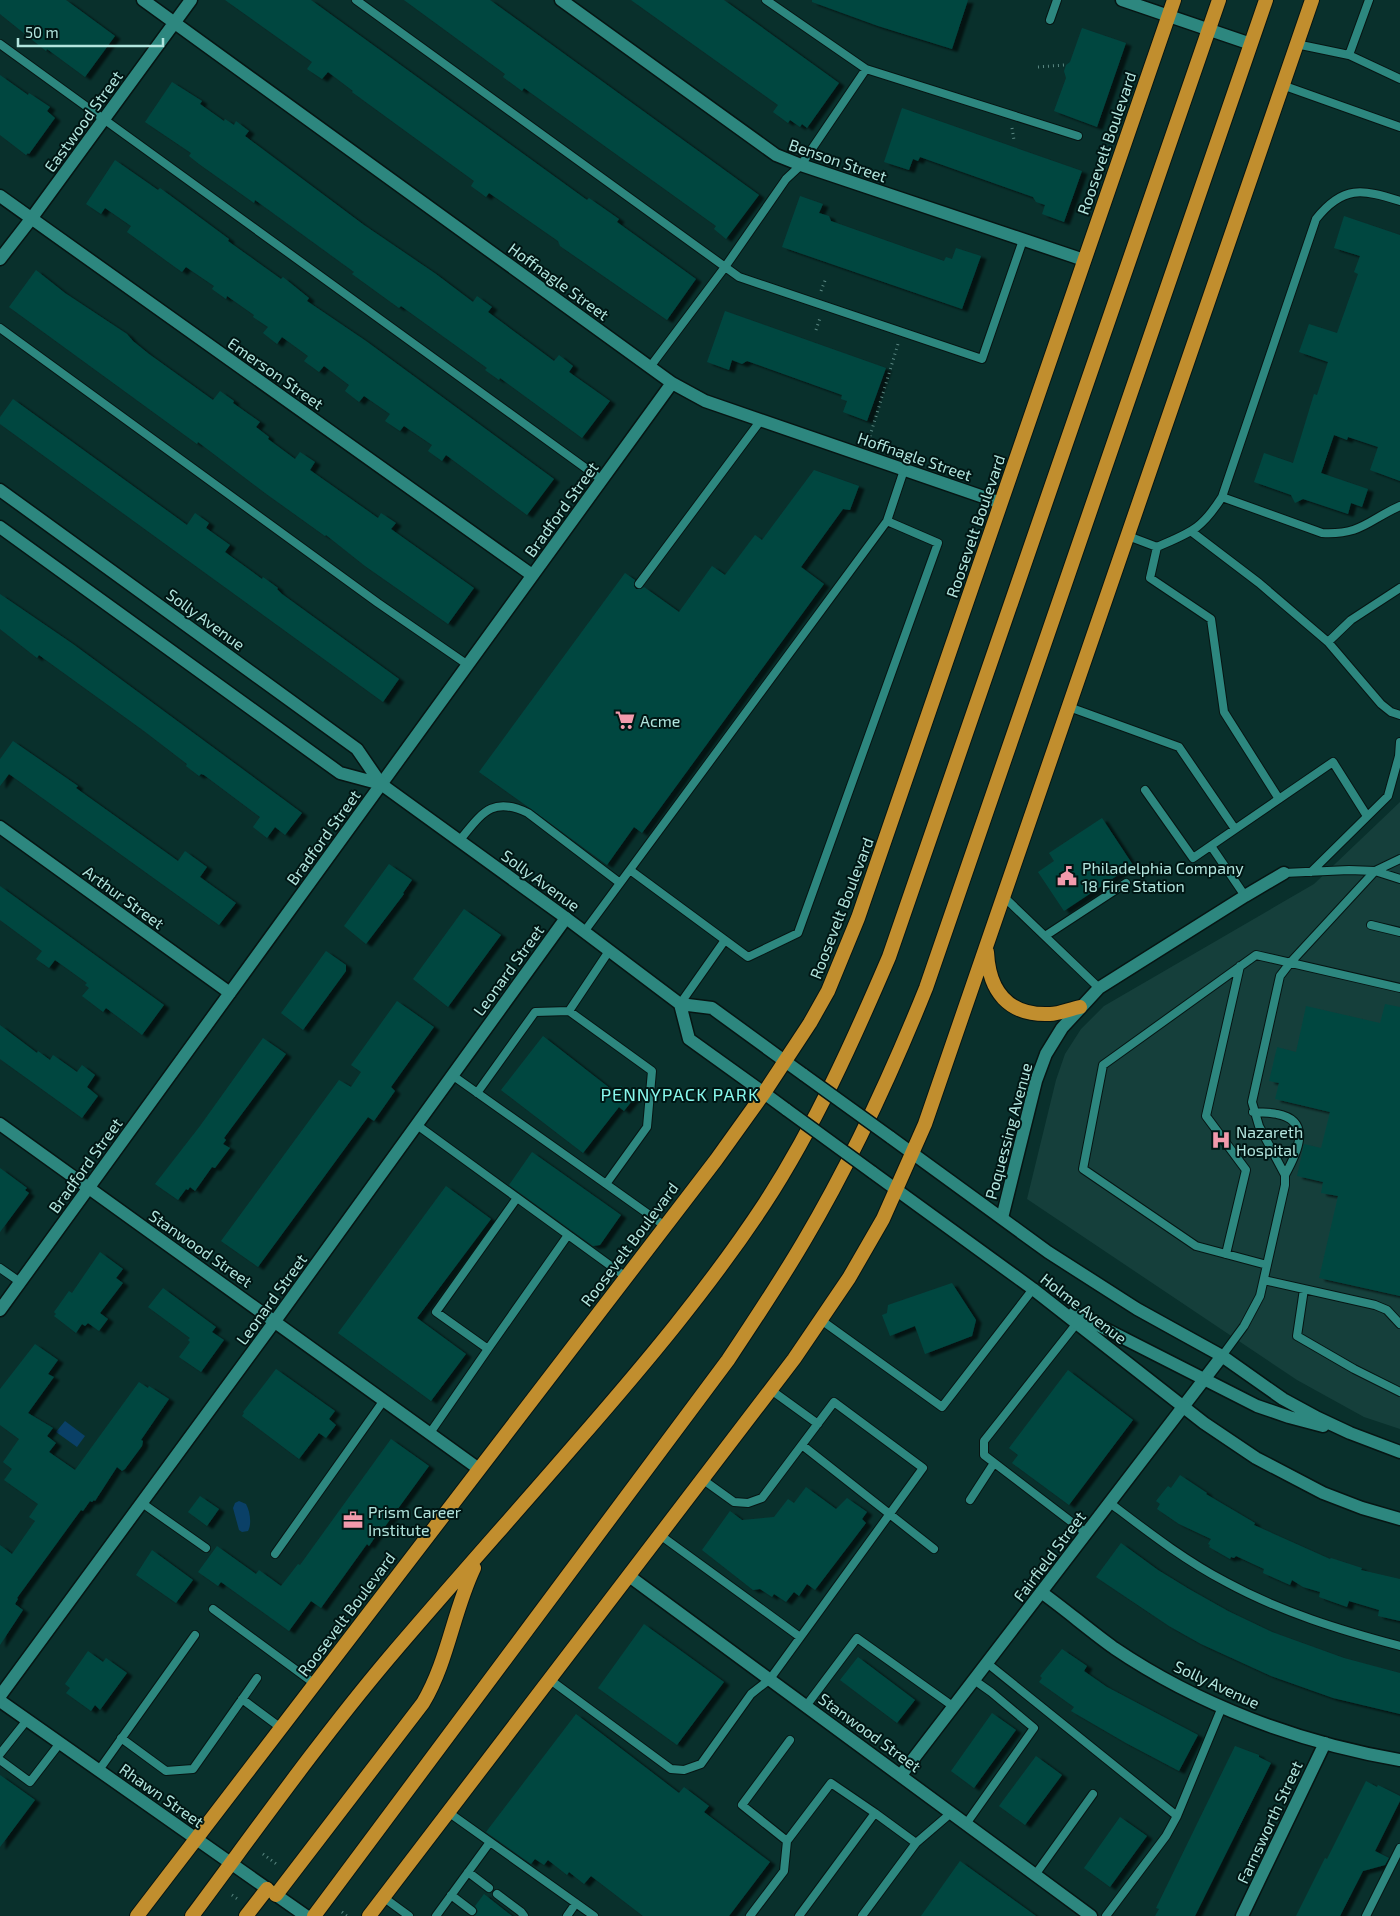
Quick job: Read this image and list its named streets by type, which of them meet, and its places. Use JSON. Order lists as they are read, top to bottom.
{
  "streets": {
    "highway": ["Roosevelt Boulevard"],
    "street": [
      "Eastwood Street",
      "Benson Street",
      "Hoffnagle Street",
      "Emerson Street",
      "Bradford Street",
      "Solly Avenue",
      "Arthur Street",
      "Leonard Street",
      "Poquessing Avenue",
      "Stanwood Street",
      "Holme Avenue",
      "Fairfield Street",
      "Rhawn Street",
      "Farnsworth Street"
    ]
  },
  "crossings": [
    ["Eastwood Street", "Hoffnagle Street"],
    ["Eastwood Street", "Emerson Street"],
    ["Roosevelt Boulevard", "Benson Street"],
    ["Roosevelt Boulevard", "Hoffnagle Street"],
    ["Roosevelt Boulevard", "Solly Avenue"],
    ["Roosevelt Boulevard", "Stanwood Street"],
    ["Roosevelt Boulevard", "Holme Avenue"],
    ["Roosevelt Boulevard", "Rhawn Street"],
    ["Hoffnagle Street", "Bradford Street"],
    ["Emerson Street", "Bradford Street"],
    ["Bradford Street", "Solly Avenue"],
    ["Bradford Street", "Arthur Street"],
    ["Bradford Street", "Stanwood Street"],
    ["Solly Avenue", "Leonard Street"],
    ["Solly Avenue", "Holme Avenue"],
    ["Solly Avenue", "Fairfield Street"],
    ["Solly Avenue", "Farnsworth Street"],
    ["Leonard Street", "Stanwood Street"],
    ["Poquessing Avenue", "Holme Avenue"],
    ["Stanwood Street", "Fairfield Street"],
    ["Holme Avenue", "Fairfield Street"]
  ],
  "districts": ["PENNYPACK PARK"],
  "places": {
    "supermarket": ["Acme"],
    "public building": ["Philadelphia Company 18 Fire Station"],
    "hospital": ["Nazareth Hospital"],
    "office": ["Prism Career Institute"]
  },
  "scale_bar": "50 m"
}
